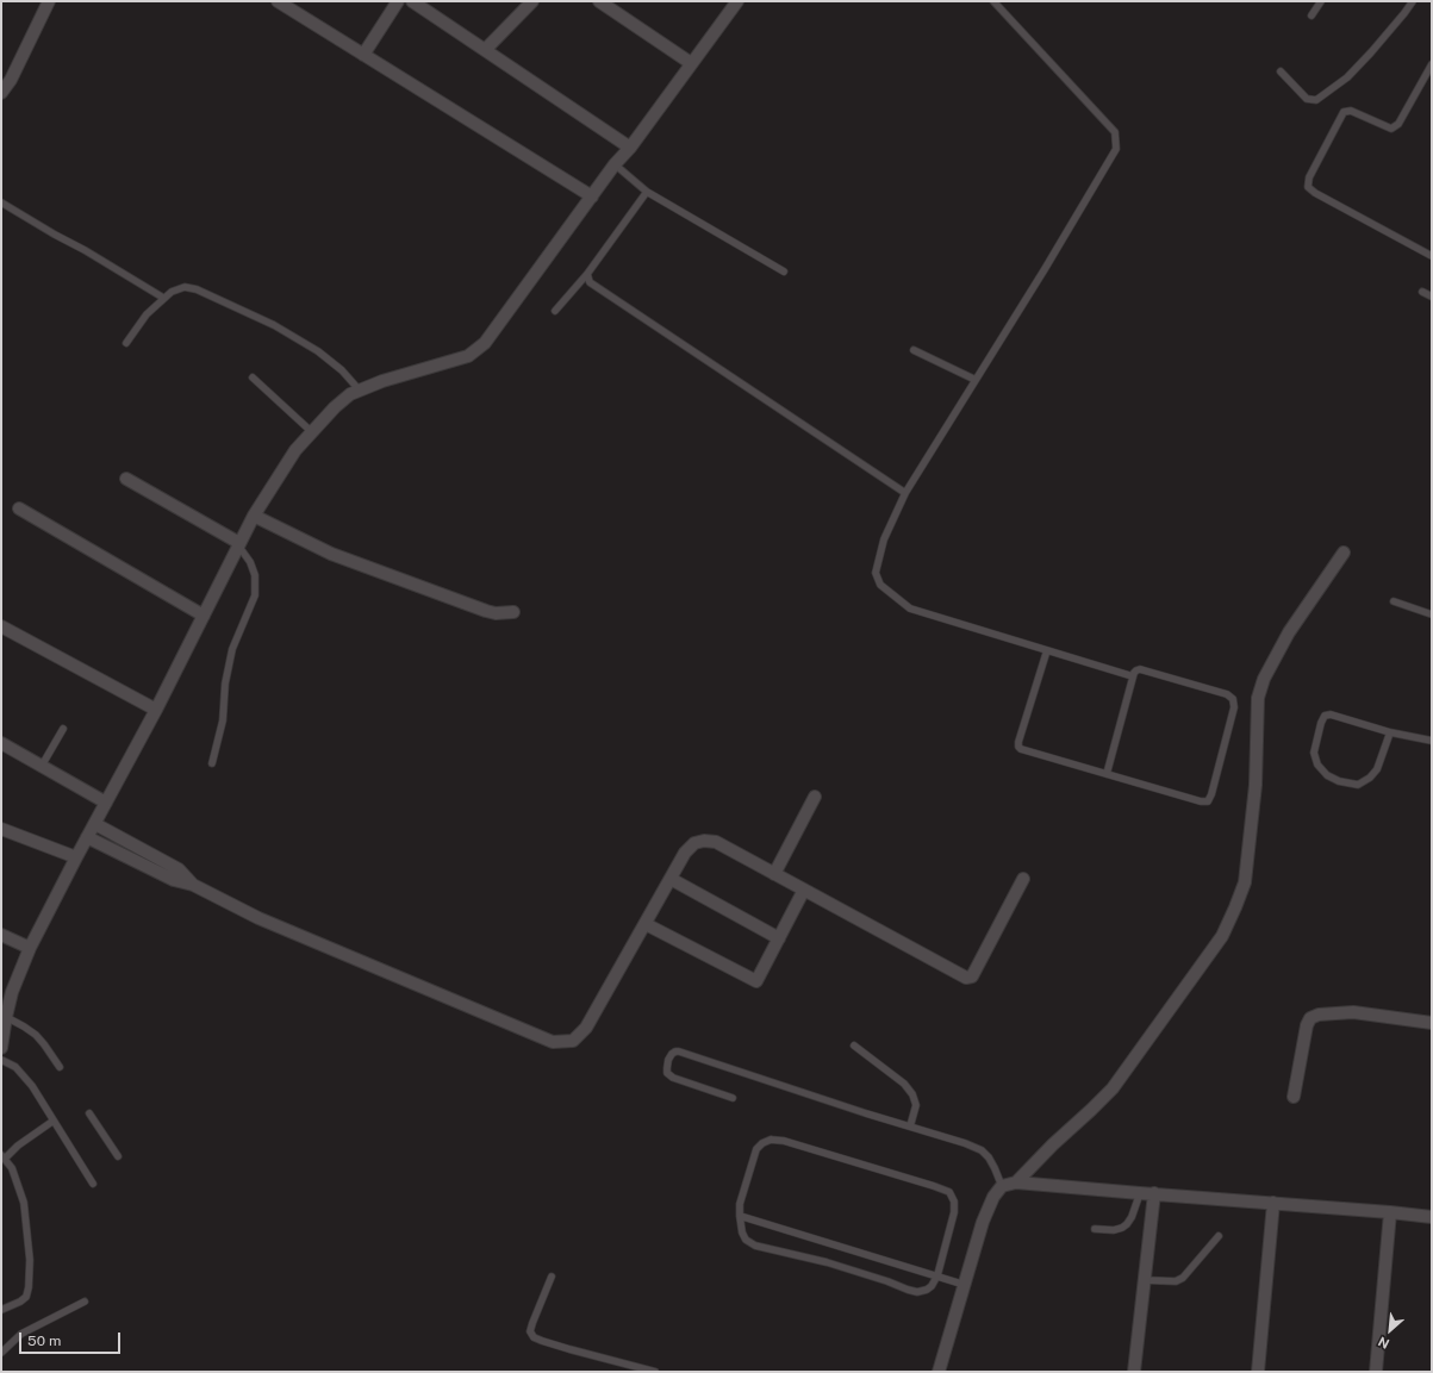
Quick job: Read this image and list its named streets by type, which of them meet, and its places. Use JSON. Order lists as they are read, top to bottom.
{
  "scale_bar": "50 m",
  "north": "bottom left"
}
